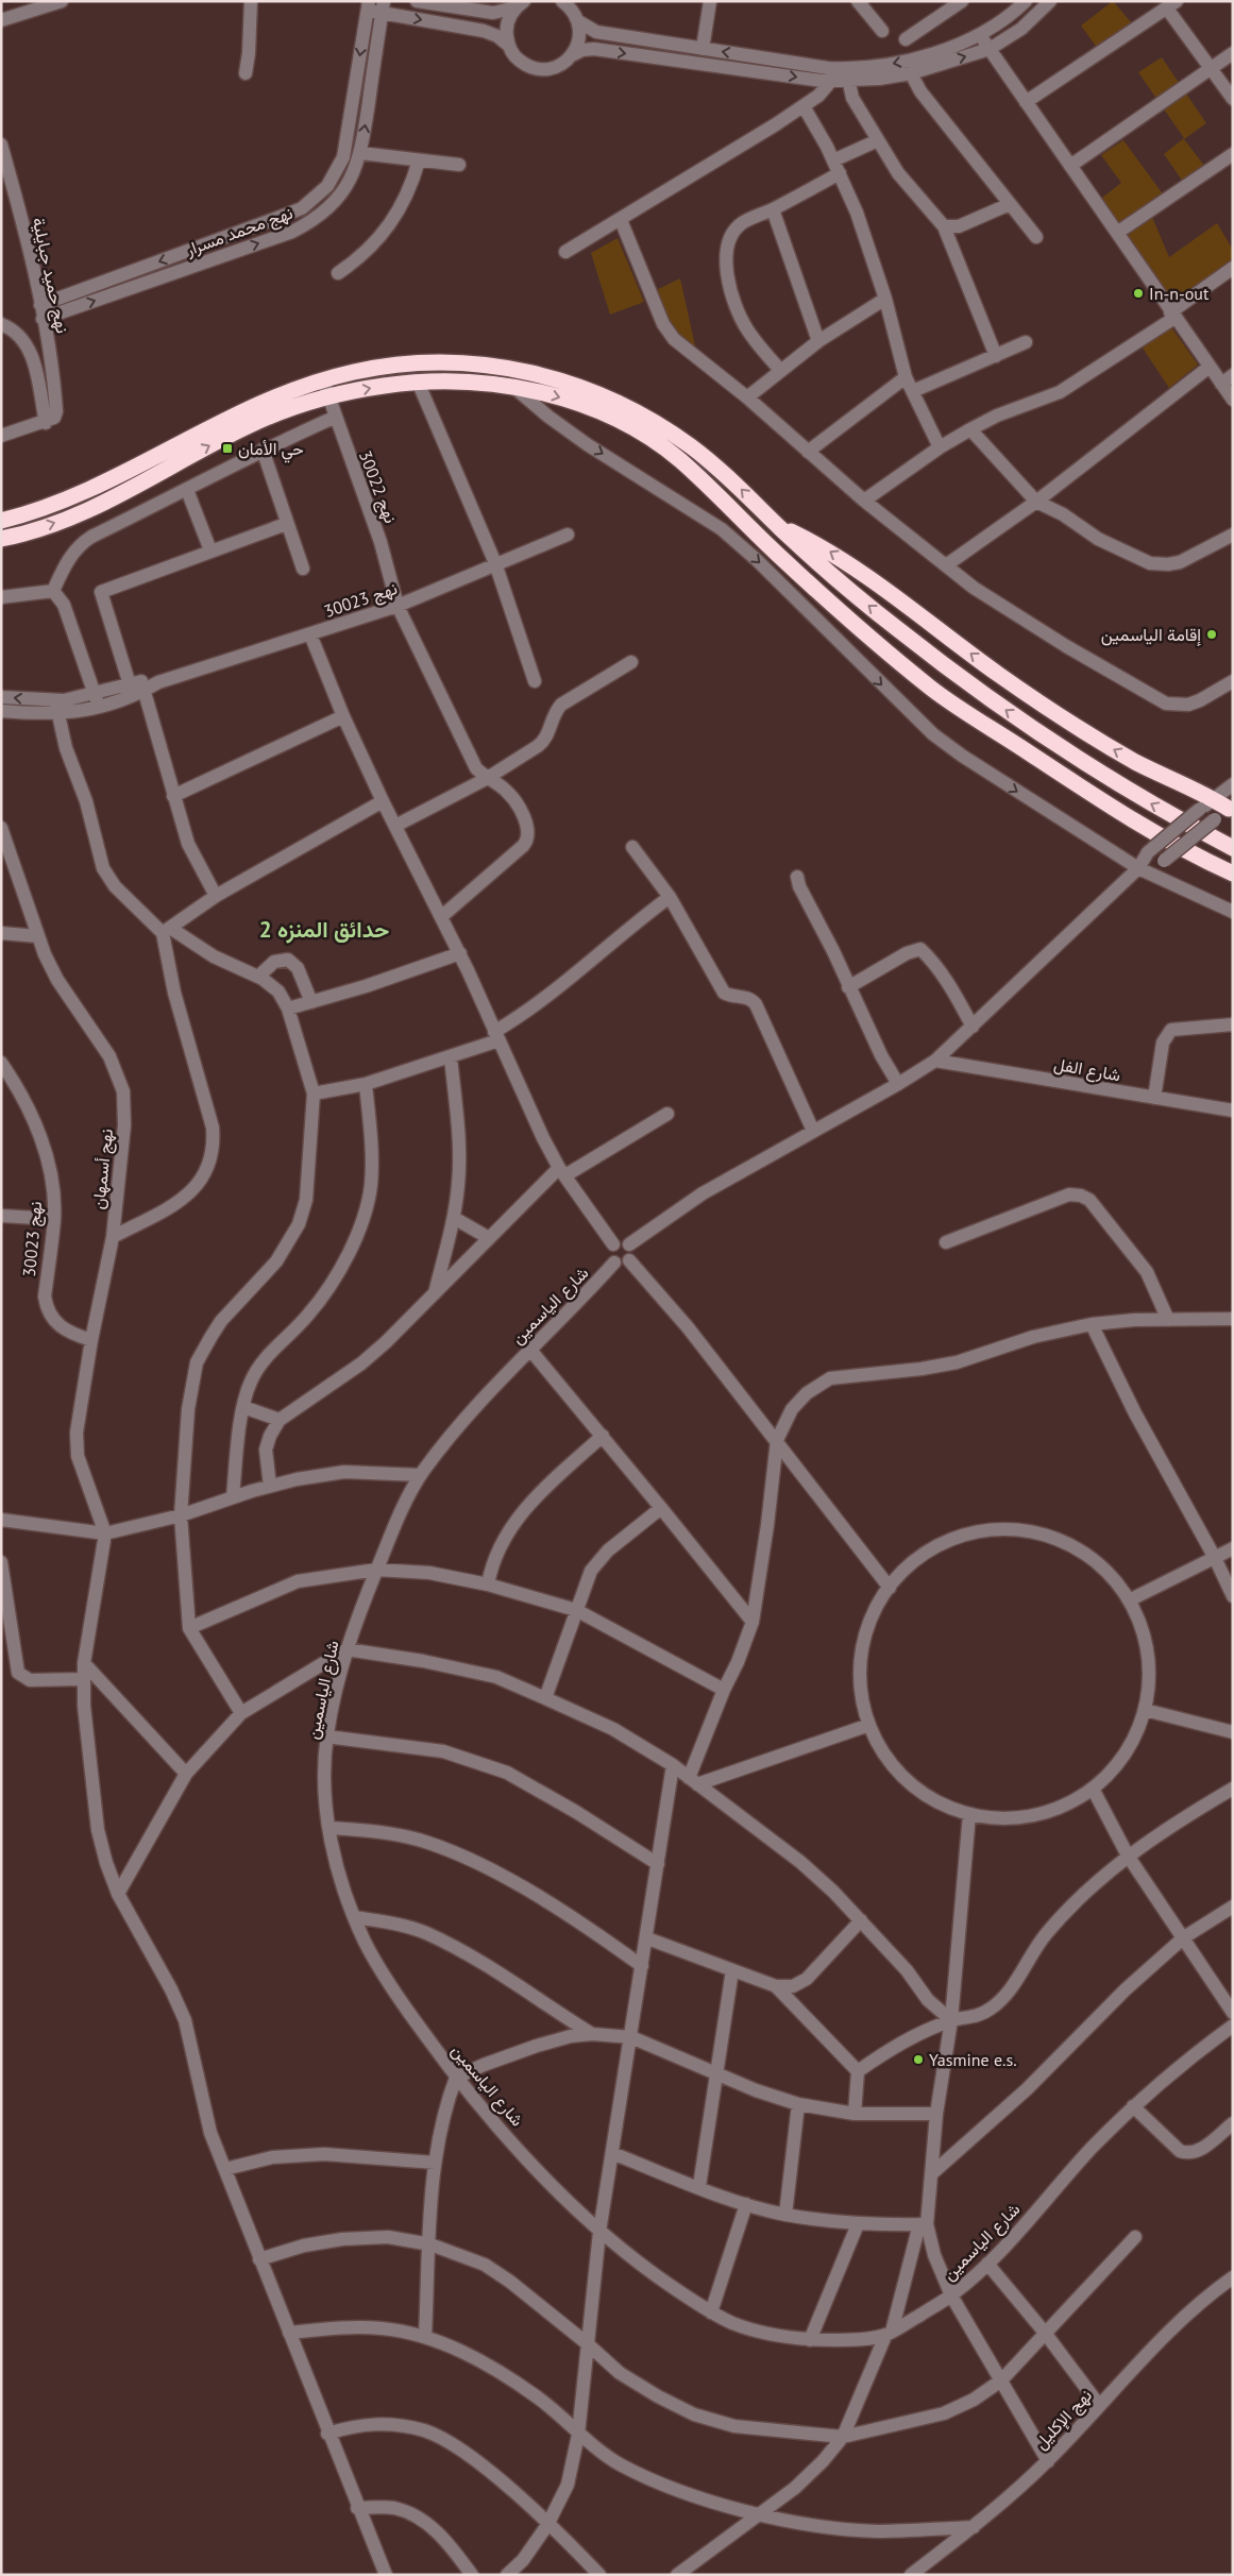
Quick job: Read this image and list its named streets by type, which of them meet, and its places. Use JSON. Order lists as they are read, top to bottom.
{
  "streets": {
    "street": [
      "نهج محمد مسرار",
      "نهج حميد جبايلية",
      "نهج 30022",
      "نهج 30023",
      "شارع الفل",
      "نهج أسمهان",
      "شارع الياسمين",
      "نهج الإكليل"
    ]
  },
  "crossings": [
    ["نهج محمد مسرار", "نهج حميد جبايلية"],
    ["نهج 30022", "نهج 30023"],
    ["نهج 30023", "نهج أسمهان"]
  ],
  "districts": ["حدائق المنزه 2"],
  "places": {
    "other": ["In-n-out", "إقامة الياسمين", "Yasmine e.s."],
    "transit": ["حي الأمان"]
  }
}
